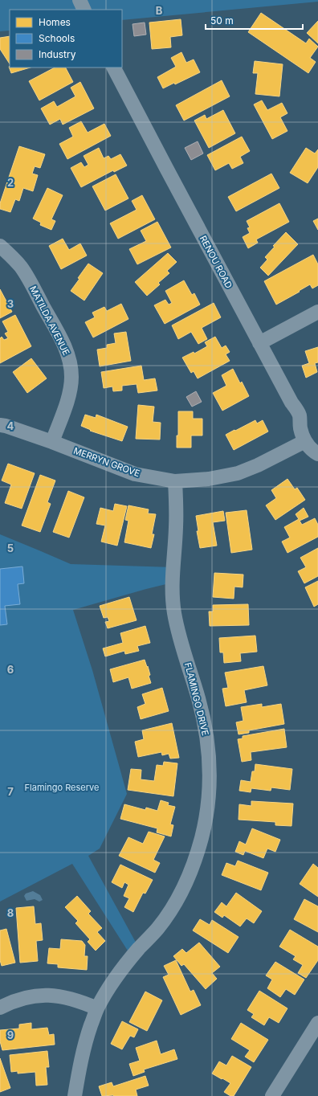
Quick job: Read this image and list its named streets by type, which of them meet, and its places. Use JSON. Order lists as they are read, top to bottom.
{
  "streets": {
    "street": [
      "RENOU ROAD",
      "MATILDA AVENUE",
      "MERRYN GROVE",
      "FLAMINGO DRIVE"
    ]
  },
  "crossings": [
    ["RENOU ROAD", "MERRYN GROVE"],
    ["MATILDA AVENUE", "MERRYN GROVE"],
    ["MERRYN GROVE", "FLAMINGO DRIVE"]
  ],
  "parks": ["Flamingo Reserve"],
  "legend": ["Homes", "Schools", "Industry"],
  "scale_bar": "50 m",
  "grid": {
    "columns": ["B"],
    "rows": [
      "2",
      "3",
      "4",
      "5",
      "6",
      "7",
      "8",
      "9"
    ]
  }
}
